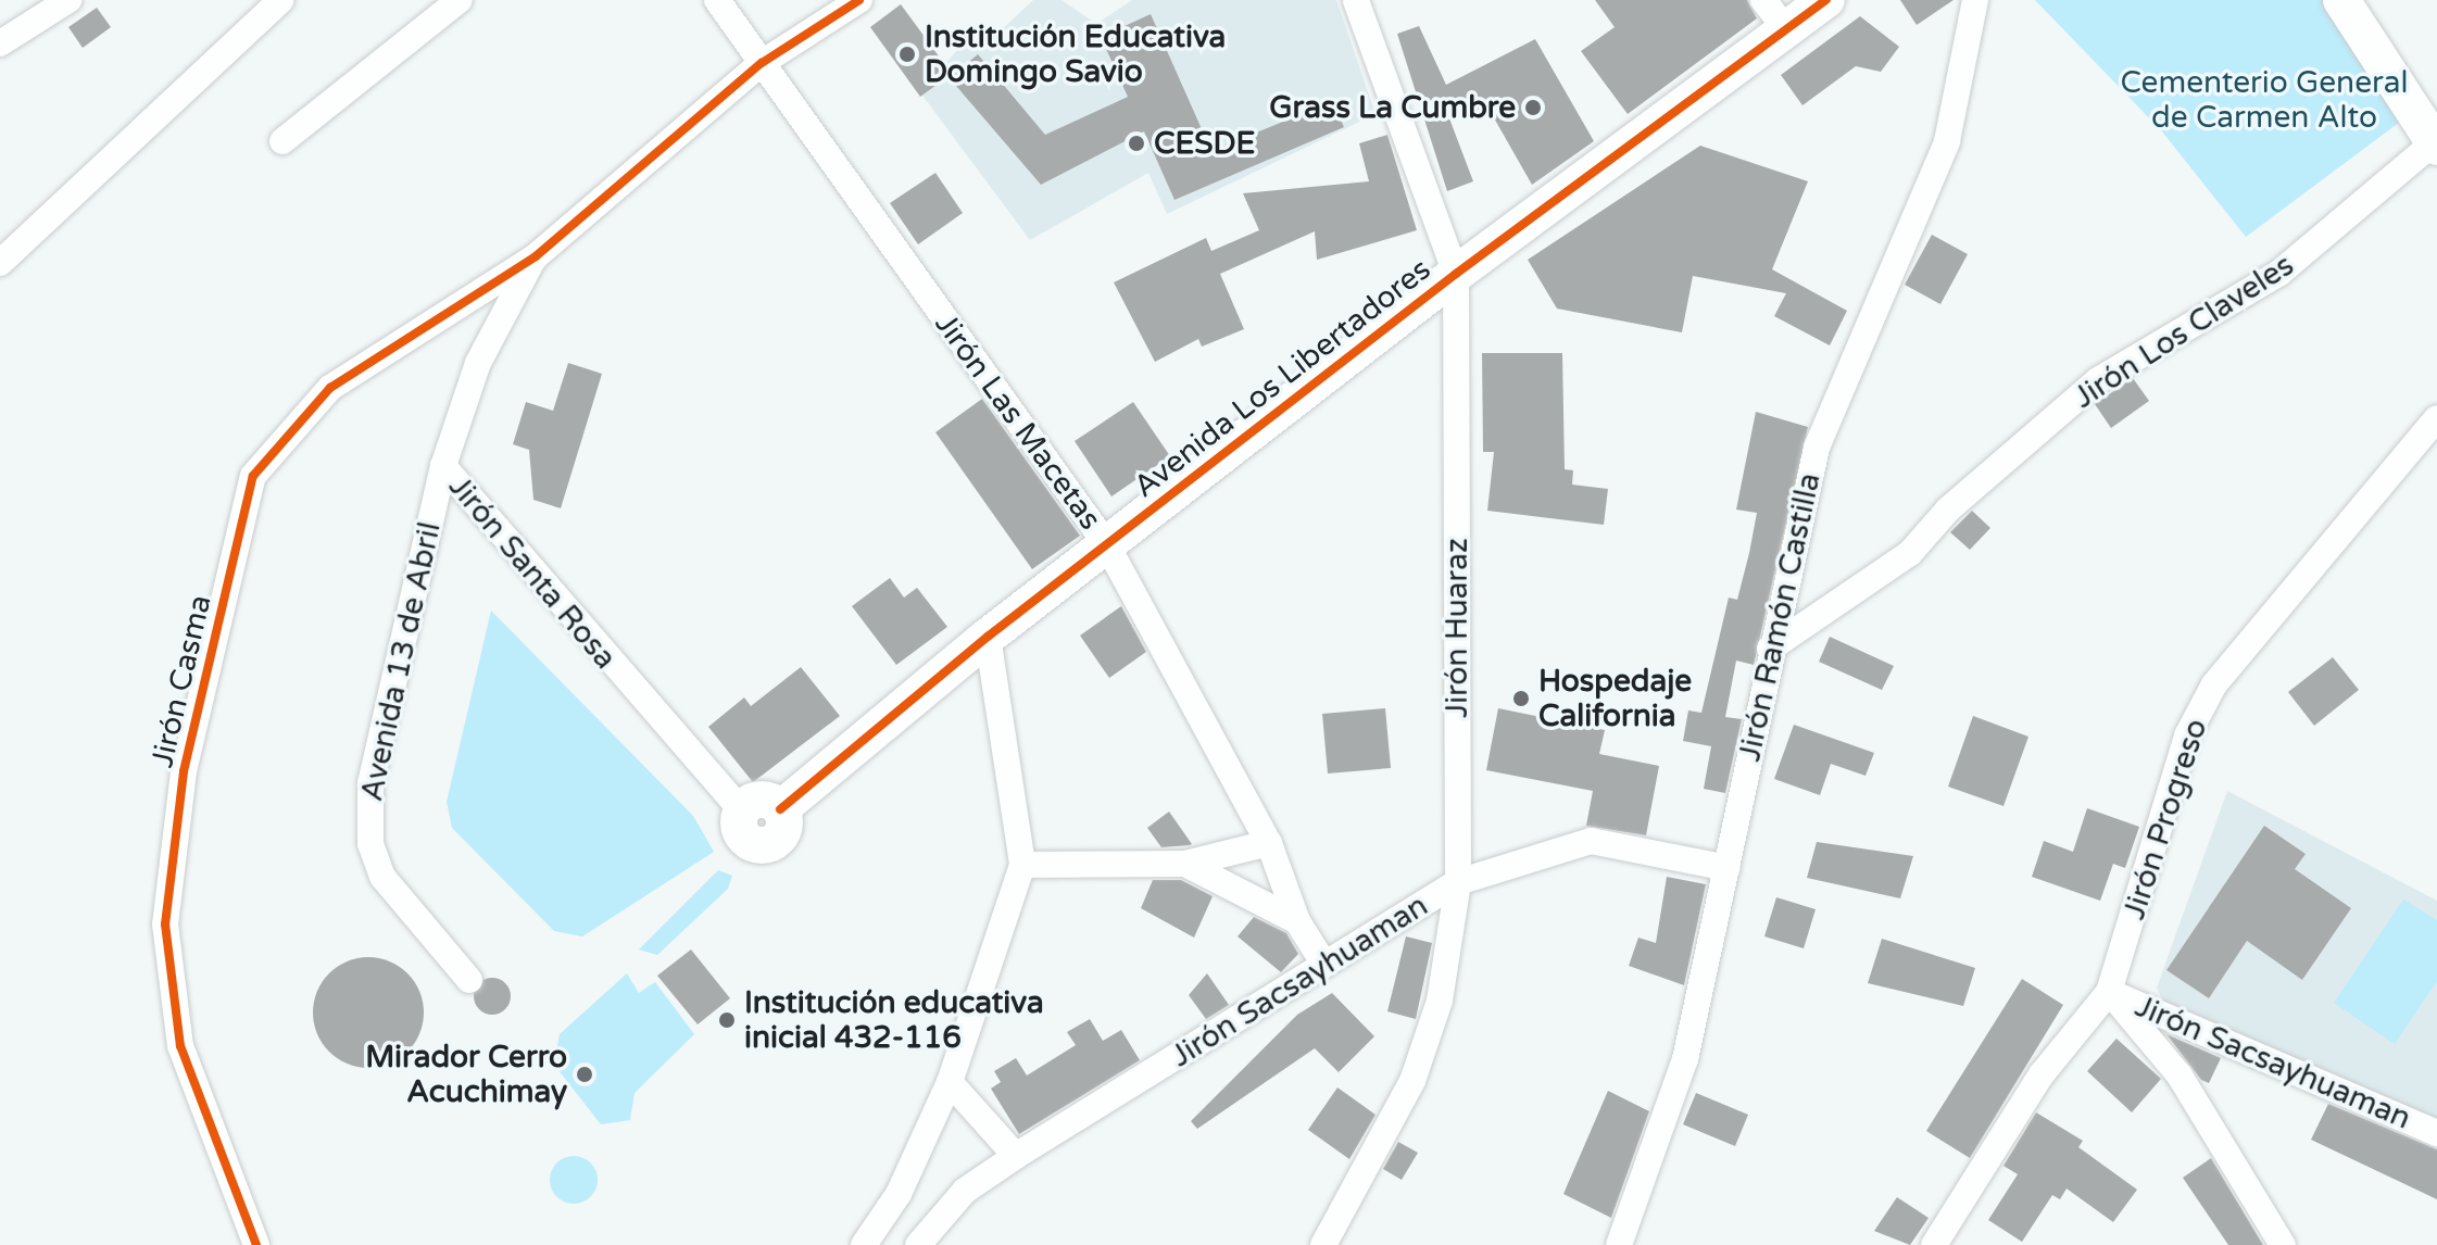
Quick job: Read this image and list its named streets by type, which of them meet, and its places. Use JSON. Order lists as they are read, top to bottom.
{
  "streets": {
    "street": [
      "Jirón Los Claveles",
      "Avenida Los Libertadores",
      "Jirón Las Macetas",
      "Jirón Santa Rosa",
      "Jirón Ramón Castilla",
      "Jirón Huaraz",
      "Avenida 13 de Abril",
      "Jirón Casma",
      "Jirón Progreso",
      "Jirón Sacsayhuaman"
    ]
  },
  "crossings": [
    ["Jirón Los Claveles", "Jirón Ramón Castilla"],
    ["Avenida Los Libertadores", "Jirón Las Macetas"],
    ["Avenida Los Libertadores", "Jirón Santa Rosa"],
    ["Avenida Los Libertadores", "Jirón Huaraz"],
    ["Jirón Las Macetas", "Jirón Sacsayhuaman"],
    ["Jirón Santa Rosa", "Avenida 13 de Abril"],
    ["Jirón Santa Rosa", "Jirón Casma"],
    ["Jirón Ramón Castilla", "Jirón Sacsayhuaman"],
    ["Jirón Huaraz", "Jirón Sacsayhuaman"],
    ["Jirón Progreso", "Jirón Sacsayhuaman"]
  ],
  "parks": ["Cementerio General de Carmen Alto"],
  "places": [
    "Institución Educativa Domingo Savio",
    "Grass La Cumbre",
    "CESDE",
    "Hospedaje California",
    "Institución educativa inicial 432-116",
    "Mirador Cerro Acuchimay"
  ]
}
